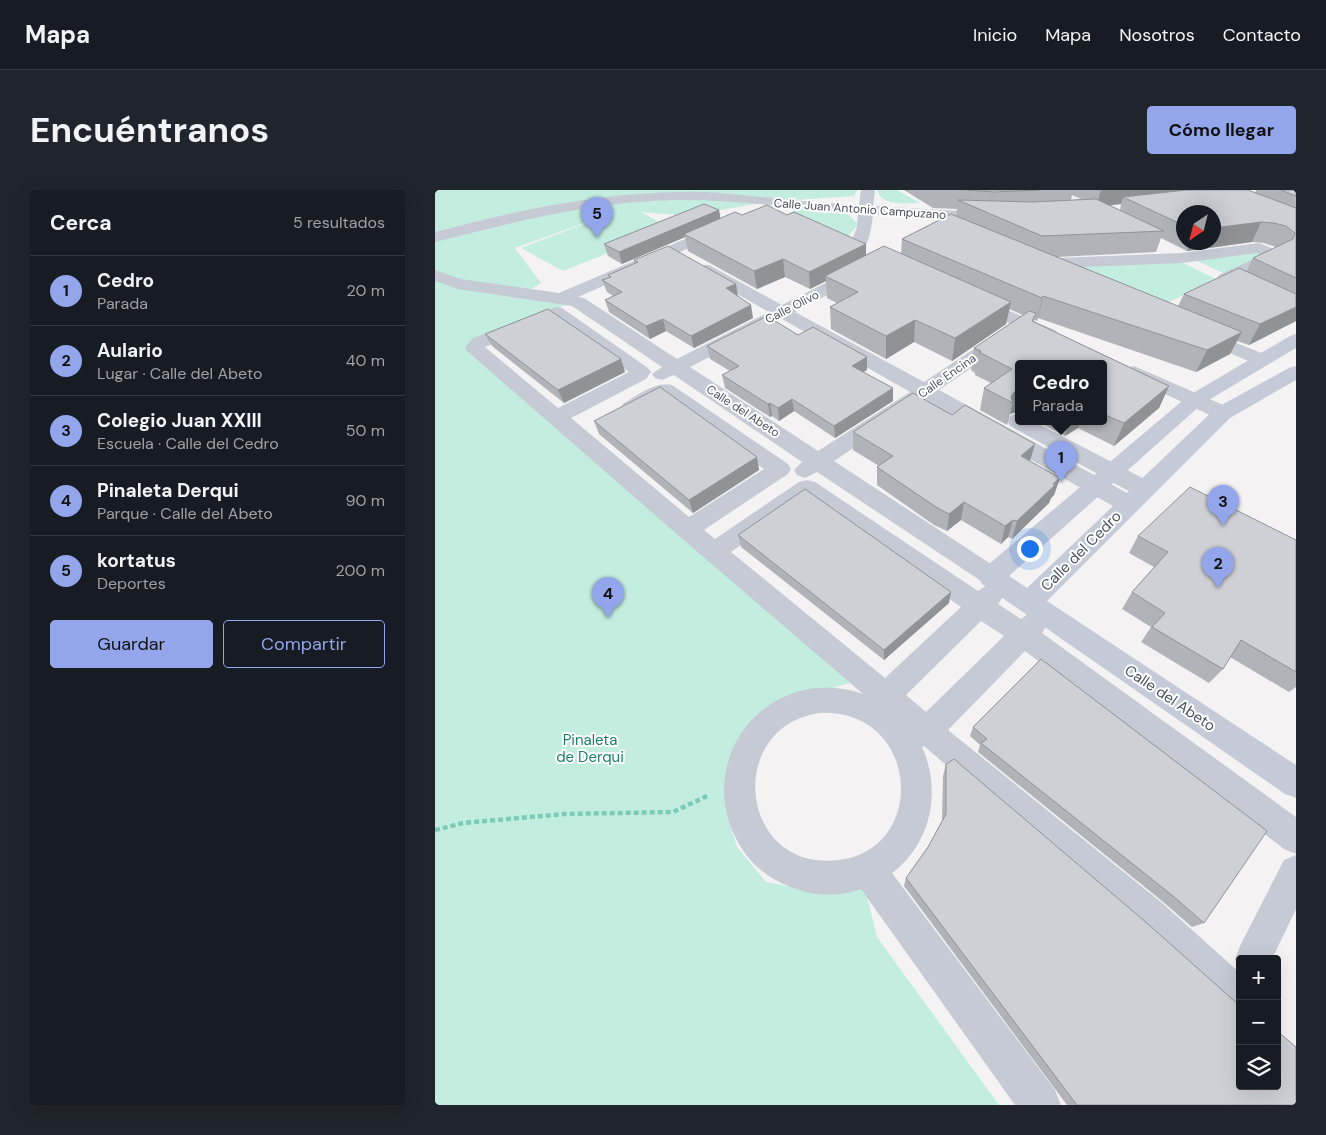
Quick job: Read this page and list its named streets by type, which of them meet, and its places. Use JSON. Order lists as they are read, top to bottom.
{
  "streets": {
    "street": [
      "Calle Juan Antonio Campuzano",
      "Calle Olivo",
      "Calle Encina",
      "Calle del Abeto",
      "Calle del Cedro"
    ]
  },
  "crossings": [
    ["Calle Olivo", "Calle del Abeto"],
    ["Calle Encina", "Calle del Abeto"],
    ["Calle del Abeto", "Calle del Cedro"]
  ],
  "parks": ["Pinaleta de Derqui"],
  "north": "bottom left",
  "page": {
    "header": "Mapa",
    "nav": [
      "Inicio",
      "Mapa",
      "Nosotros",
      "Contacto"
    ],
    "buttons": [
      "Cómo llegar",
      ["Guardar", "Compartir"]
    ],
    "title": "Encuéntranos",
    "heading": ["Cerca", "5 resultados"],
    "pins": [
      "5",
      "1",
      "3",
      "2",
      "4"
    ],
    "list": [
      {
        "mark": "1",
        "name": "Cedro",
        "note": "Parada",
        "value": "20 m"
      },
      {
        "mark": "2",
        "name": "Aulario",
        "note": "Lugar · Calle del Abeto",
        "value": "40 m"
      },
      {
        "mark": "3",
        "name": "Colegio Juan XXIII",
        "note": "Escuela · Calle del Cedro",
        "value": "50 m"
      },
      {
        "mark": "4",
        "name": "Pinaleta Derqui",
        "note": "Parque · Calle del Abeto",
        "value": "90 m"
      },
      {
        "mark": "5",
        "name": "kortatus",
        "note": "Deportes",
        "value": "200 m"
      }
    ],
    "popup": ["Cedro", "Parada"],
    "map_buttons": ["+", "−"]
  }
}
